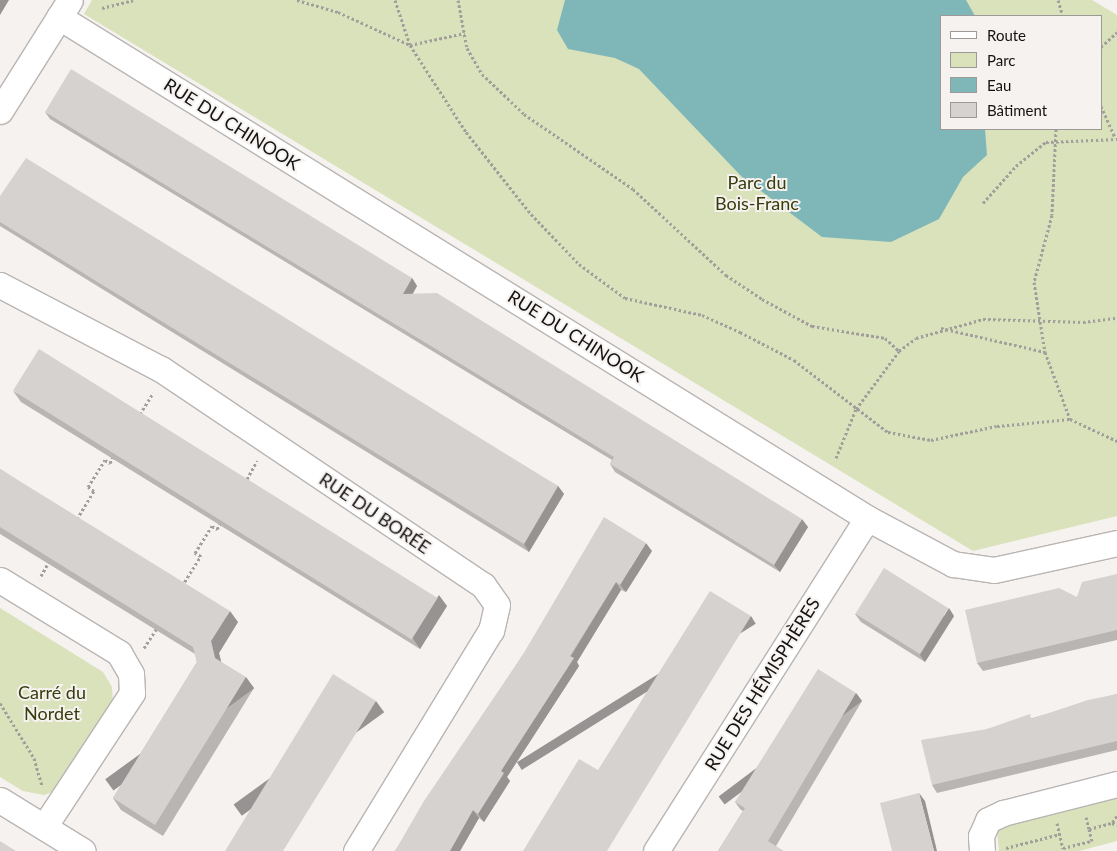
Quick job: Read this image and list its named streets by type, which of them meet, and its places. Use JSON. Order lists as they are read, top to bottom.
{
  "streets": {
    "street": ["RUE DU CHINOOK", "RUE DU BORÉE", "RUE DES HÉMISPHÈRES"]
  },
  "crossings": [
    ["RUE DU CHINOOK", "RUE DES HÉMISPHÈRES"]
  ],
  "parks": ["Parc du Bois-Franc", "Carré du Nordet"],
  "legend": [
    "Route",
    "Parc",
    "Eau",
    "Bâtiment"
  ]
}
